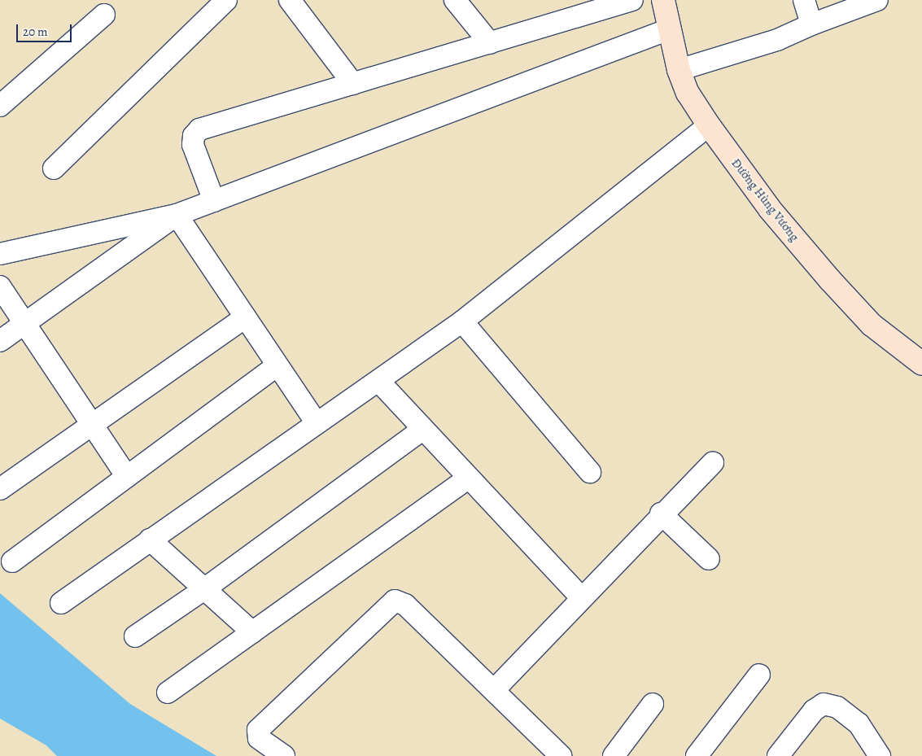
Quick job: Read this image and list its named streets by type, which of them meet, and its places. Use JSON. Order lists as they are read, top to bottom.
{
  "streets": {
    "street": ["Đường Hùng Vương"]
  },
  "scale_bar": "20 m"
}
